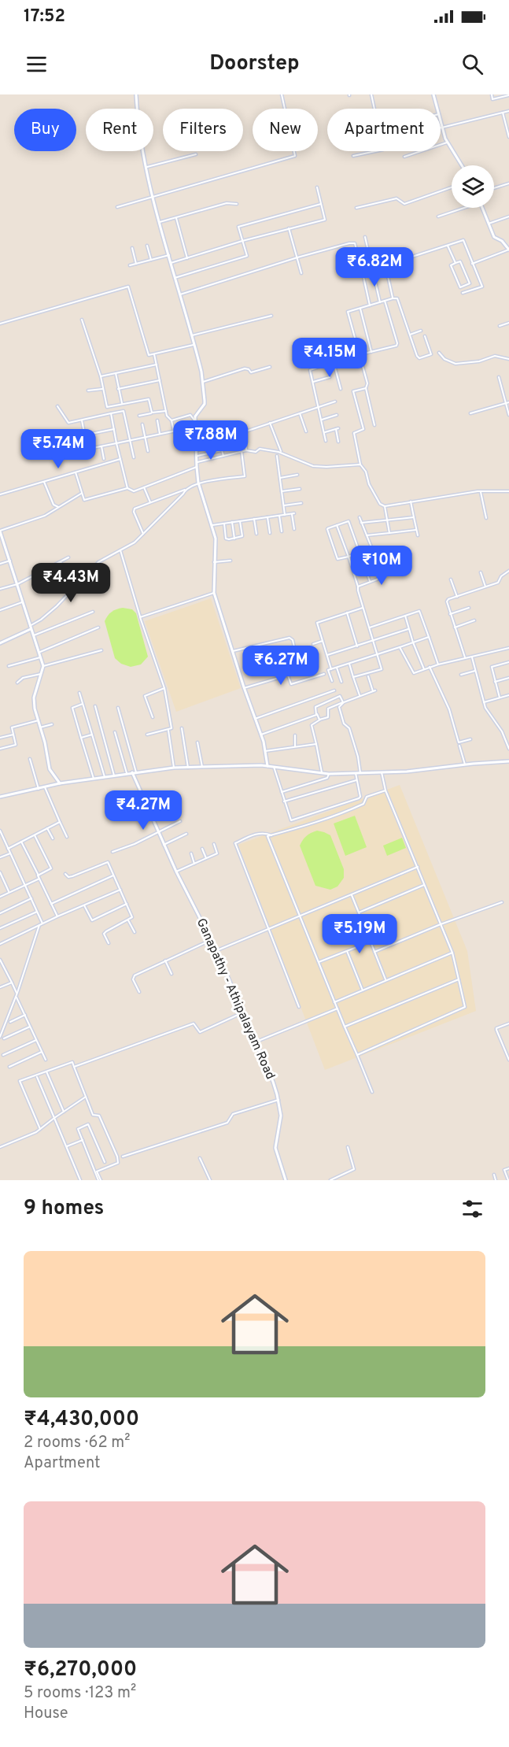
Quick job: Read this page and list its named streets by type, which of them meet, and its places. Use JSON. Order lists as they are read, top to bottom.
{
  "streets": {
    "main road": ["Ganapathy - Athipalayam Road"]
  },
  "page": {
    "status": "17:52",
    "header": "Doorstep",
    "chip": [
      "Buy",
      "Rent",
      "Filters",
      "New",
      "Apartment"
    ],
    "price": [
      "₹6.82M",
      "₹4.15M",
      "₹7.88M",
      "₹5.74M",
      "₹10M",
      "₹4.43M",
      "₹6.27M",
      "₹4.27M",
      "₹5.19M"
    ],
    "heading": "9 homes",
    "list": [
      {
        "name": "₹4,430,000",
        "note": "2 rooms · 62 m² · Apartment"
      },
      {
        "name": "₹6,270,000",
        "note": "5 rooms · 123 m² · House"
      }
    ]
  }
}
